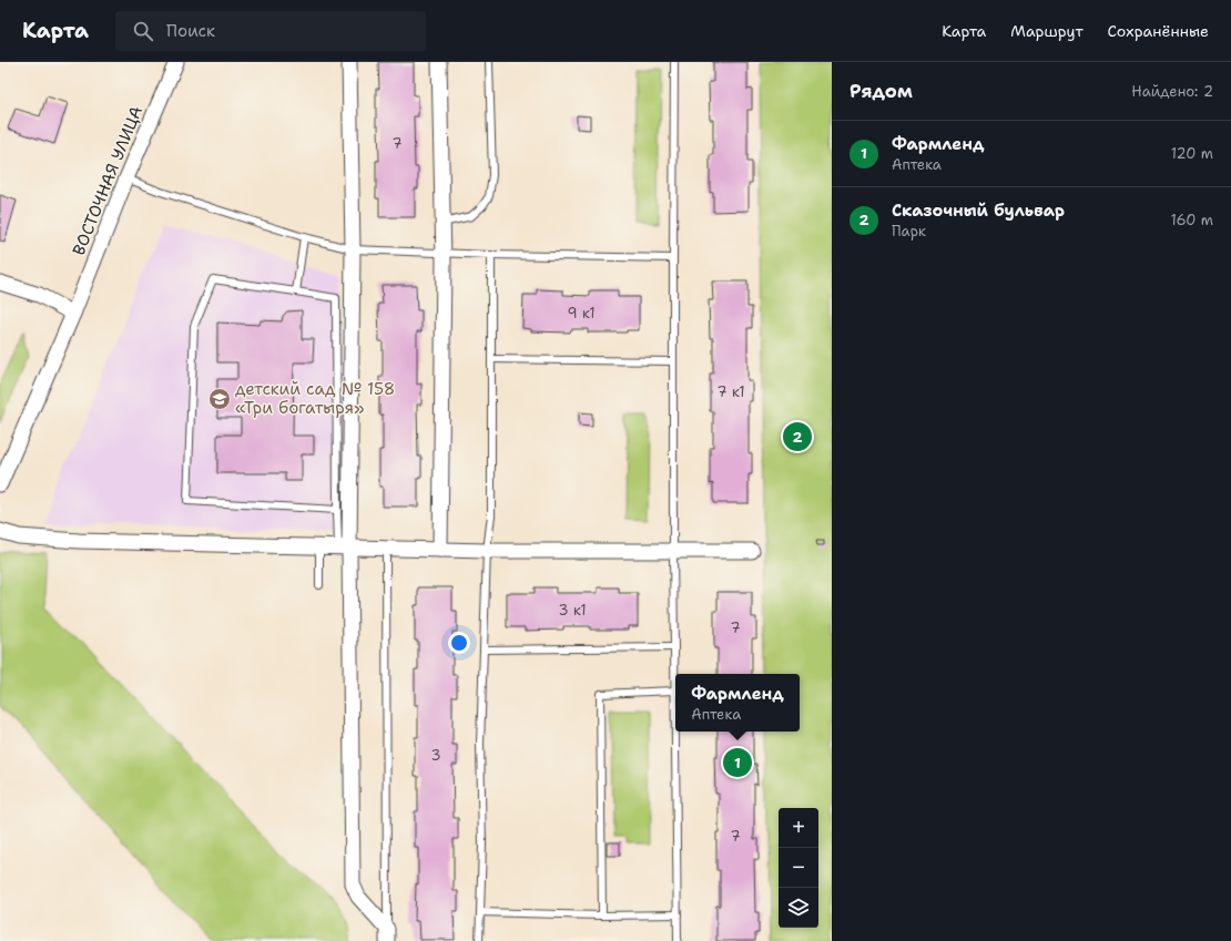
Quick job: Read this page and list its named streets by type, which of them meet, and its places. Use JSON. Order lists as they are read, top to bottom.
{
  "streets": {
    "street": ["ВОСТОЧНАЯ УЛИЦА"]
  },
  "places": {
    "school or university": ["детский сад № 158 «Три богатыря»"]
  },
  "house_numbers": [
    "7",
    "9 к1",
    "7 к1",
    "3 к1",
    "7",
    "3",
    "7"
  ],
  "page": {
    "header": "Карта",
    "search": "Поиск",
    "nav": ["Карта", "Маршрут", "Сохранённые"],
    "heading": ["Рядом", "Найдено: 2"],
    "list": [
      {
        "mark": "1",
        "name": "Фармленд",
        "note": "Аптека",
        "value": "120 m"
      },
      {
        "mark": "2",
        "name": "Сказочный бульвар",
        "note": "Парк",
        "value": "160 m"
      }
    ],
    "pins": ["2", "1"],
    "popup": ["Фармленд", "Аптека"],
    "map_buttons": ["+", "−"]
  }
}
